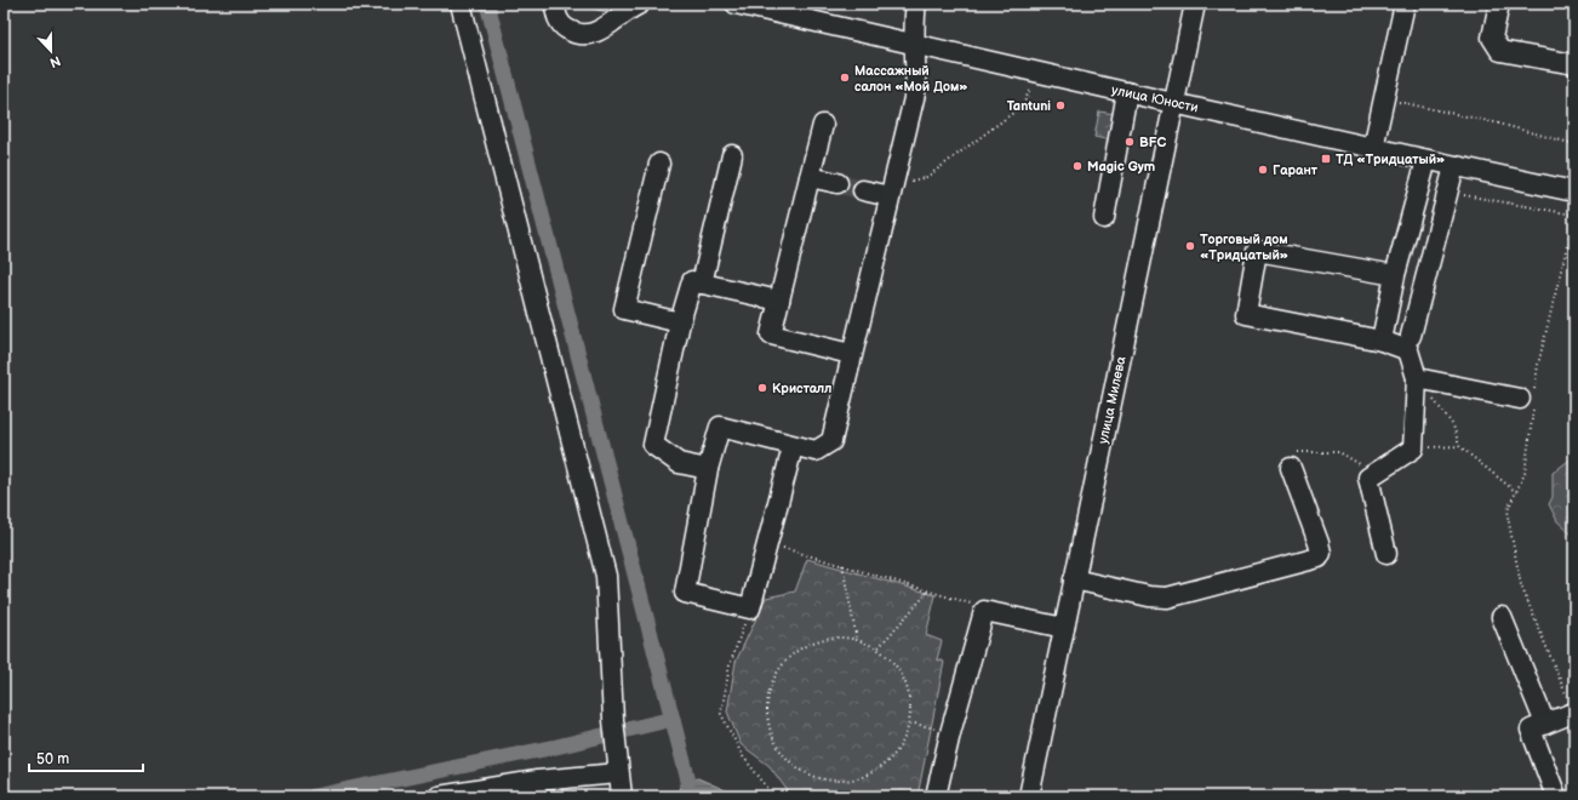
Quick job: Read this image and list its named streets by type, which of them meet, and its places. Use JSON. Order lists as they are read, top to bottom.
{
  "streets": {
    "street": ["улица Юности", "улица Милева"]
  },
  "crossings": [
    ["улица Юности", "улица Милева"]
  ],
  "places": {
    "other": [
      "Массажный салон «Мой Дом»",
      "Tantuni",
      "BFC",
      "Magic Gym",
      "Гарант",
      "Торговый дом «Тридцатый»",
      "Кристалл"
    ],
    "transit": ["ТД «Тридцатый»"]
  },
  "scale_bar": "50 m",
  "north": "bottom"
}
